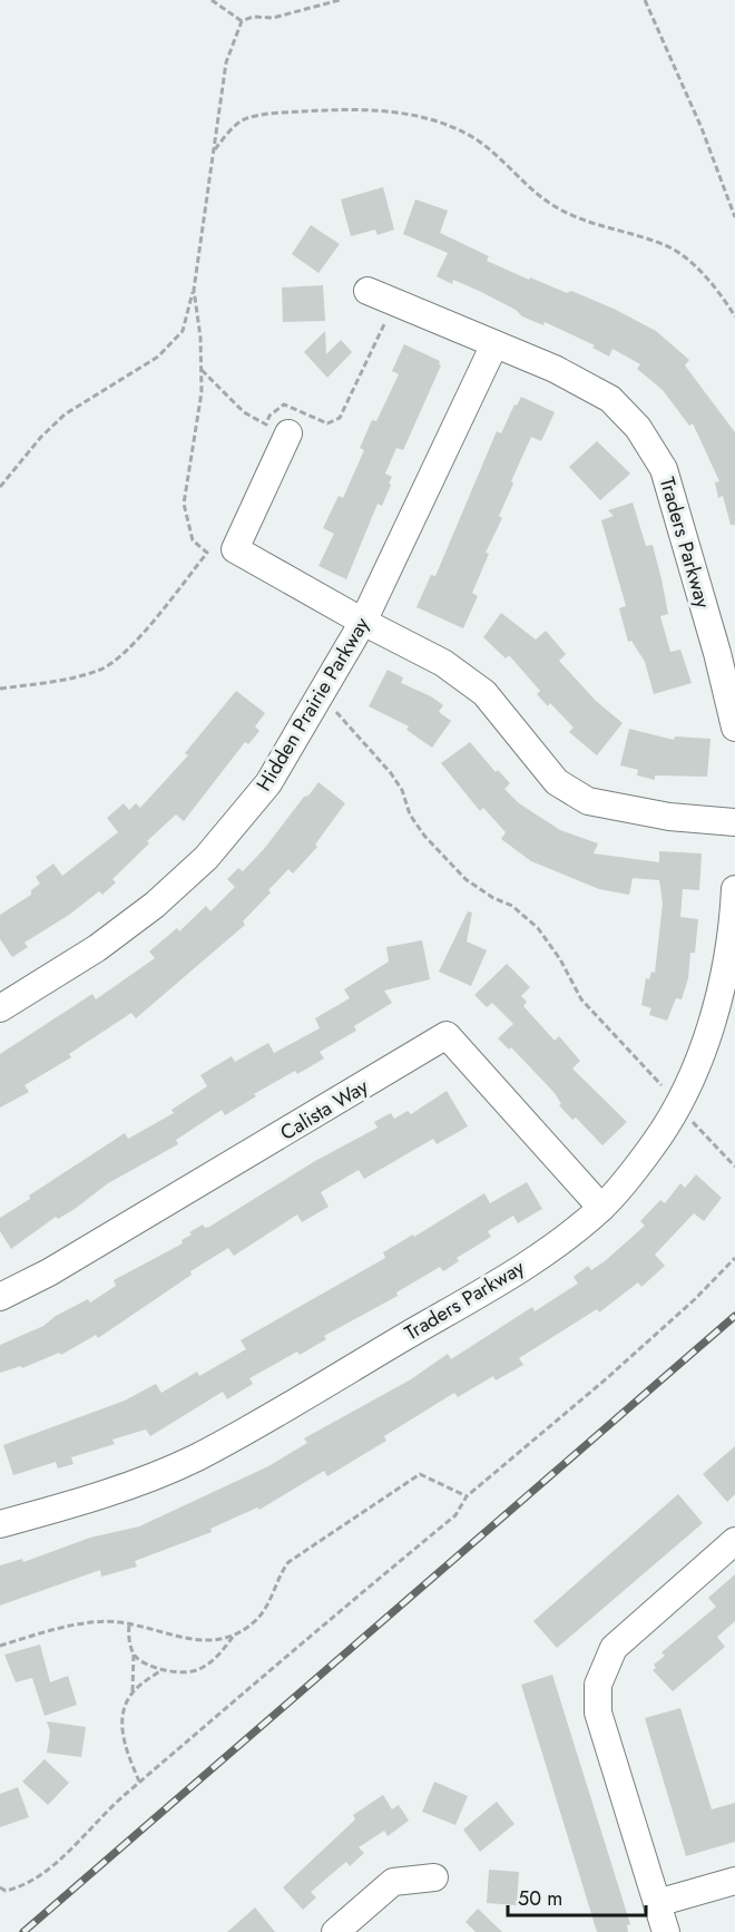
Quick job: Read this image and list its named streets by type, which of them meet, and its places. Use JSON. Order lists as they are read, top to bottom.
{
  "streets": {
    "street": ["Traders Parkway", "Hidden Prairie Parkway", "Calista Way"]
  },
  "crossings": [
    ["Traders Parkway", "Hidden Prairie Parkway"],
    ["Traders Parkway", "Calista Way"]
  ],
  "scale_bar": "50 m"
}
